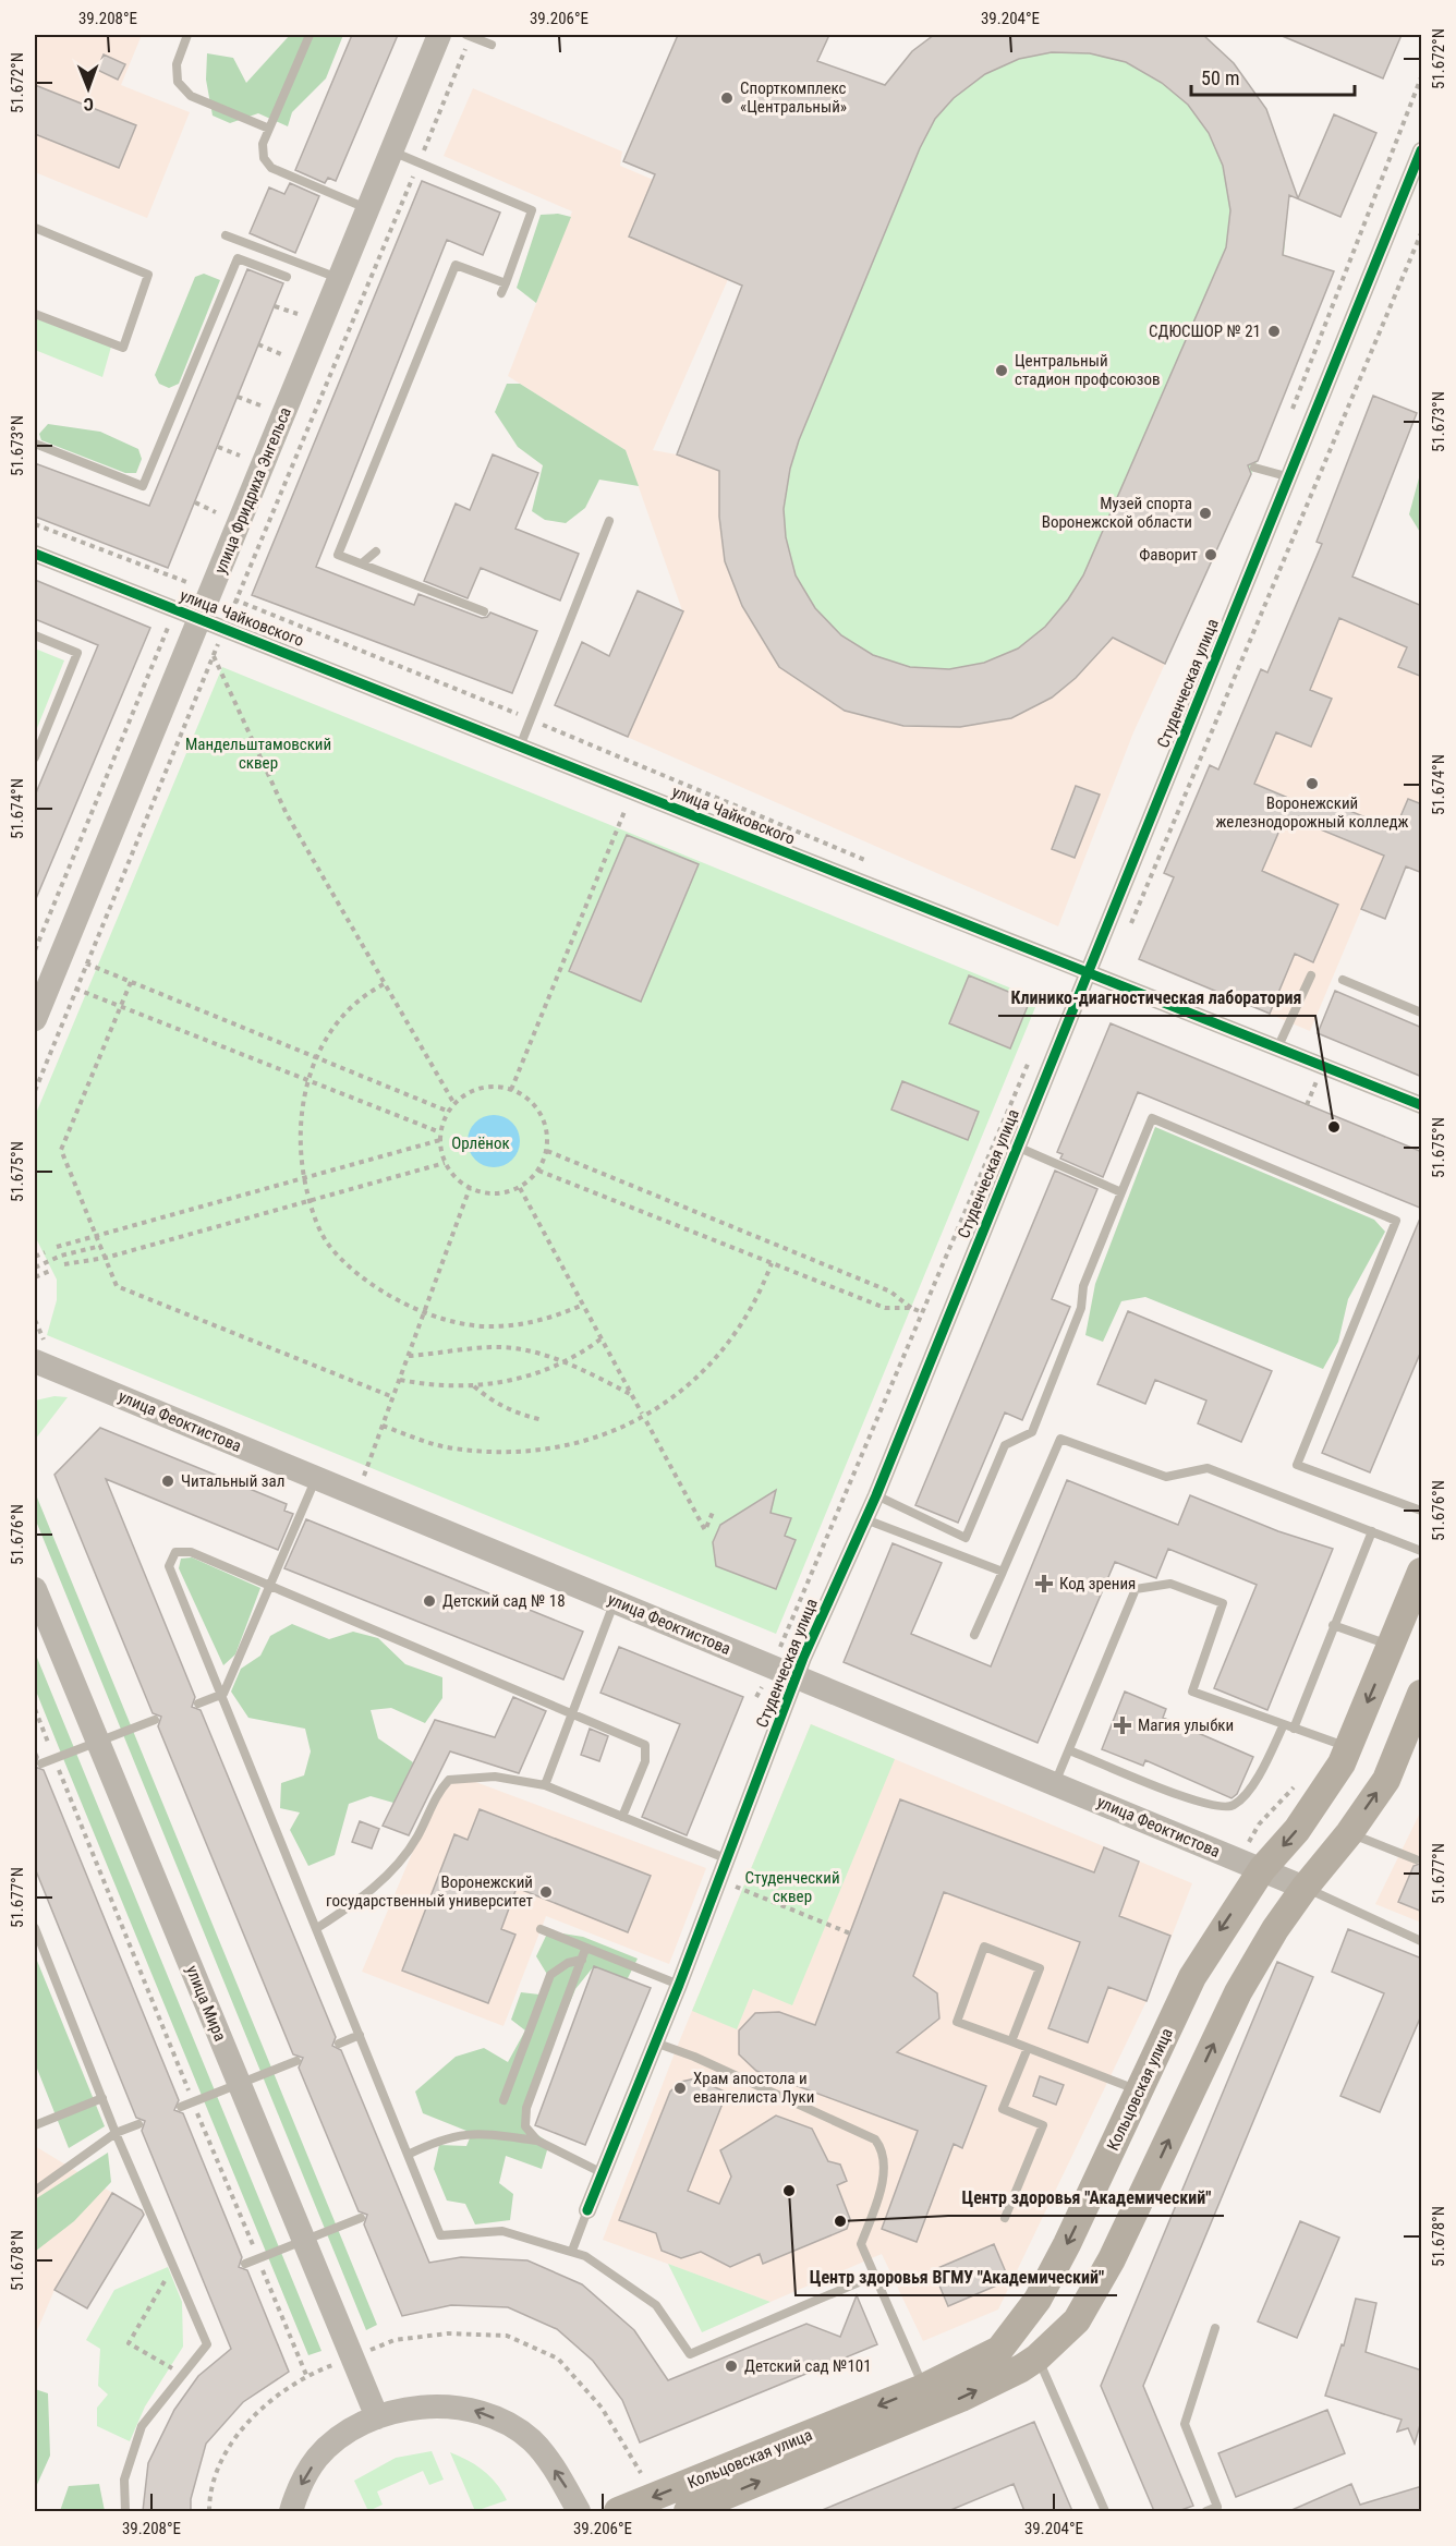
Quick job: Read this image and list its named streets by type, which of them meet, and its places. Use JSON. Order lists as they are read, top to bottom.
{
  "streets": {
    "main road": ["Кольцовская улица"],
    "street": [
      "улица Фридриха Энгельса",
      "улица Чайковского",
      "Студенческая улица",
      "улица Феоктистова",
      "улица Мира"
    ]
  },
  "crossings": [
    ["улица Фридриха Энгельса", "улица Чайковского"],
    ["улица Чайковского", "Студенческая улица"],
    ["Студенческая улица", "улица Феоктистова"],
    ["улица Феоктистова", "Кольцовская улица"]
  ],
  "parks": ["Мандельштамовский сквер", "Орлёнок", "Студенческий сквер"],
  "places": {
    "other": [
      "Спорткомплекс «Центральный»",
      "СДЮСШОР № 21",
      "Центральный стадион профсоюзов",
      "Музей спорта Воронежской области",
      "Фаворит",
      "Воронежский железнодорожный колледж",
      "Клинико-диагностическая лаборатория",
      "Читальный зал",
      "Детский сад № 18",
      "Воронежский государственный университет",
      "Храм апостола и евангелиста Луки",
      "Центр здоровья ВГМУ \"Академический\"",
      "Центр здоровья \"Академический\"",
      "Детский сад №101"
    ],
    "health": ["Код зрения", "Магия улыбки"]
  },
  "scale_bar": "50 m",
  "north": "bottom",
  "coordinates": [
    "39.208°E",
    "39.206°E",
    "39.204°E",
    "51.672°N",
    "51.673°N",
    "51.674°N",
    "51.675°N",
    "51.676°N",
    "51.677°N",
    "51.678°N"
  ]
}
